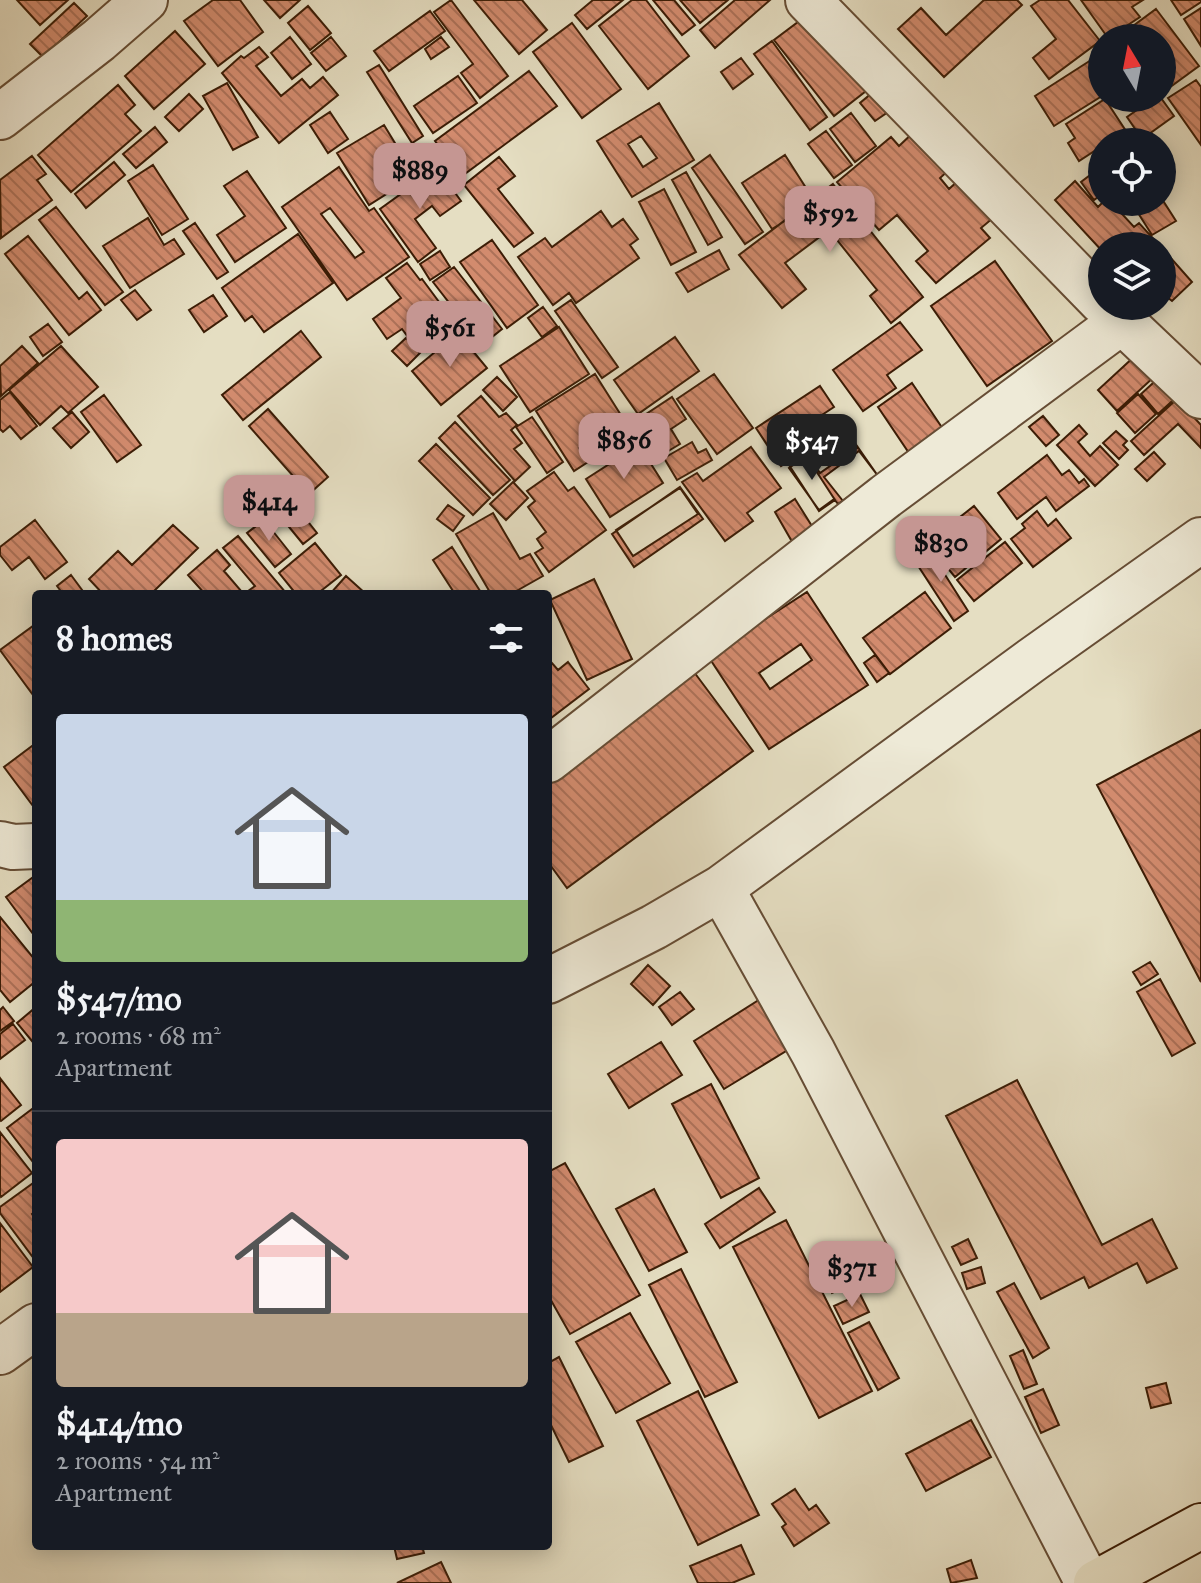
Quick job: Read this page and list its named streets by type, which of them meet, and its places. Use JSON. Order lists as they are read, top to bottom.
{
  "north": "top",
  "page": {
    "price": [
      "$889",
      "$592",
      "$561",
      "$856",
      "$547",
      "$414",
      "$830",
      "$371"
    ],
    "heading": "8 homes",
    "list": [
      {
        "name": "$547/mo",
        "note": "2 rooms · 68 m² · Apartment"
      },
      {
        "name": "$414/mo",
        "note": "2 rooms · 54 m² · Apartment"
      }
    ]
  }
}
